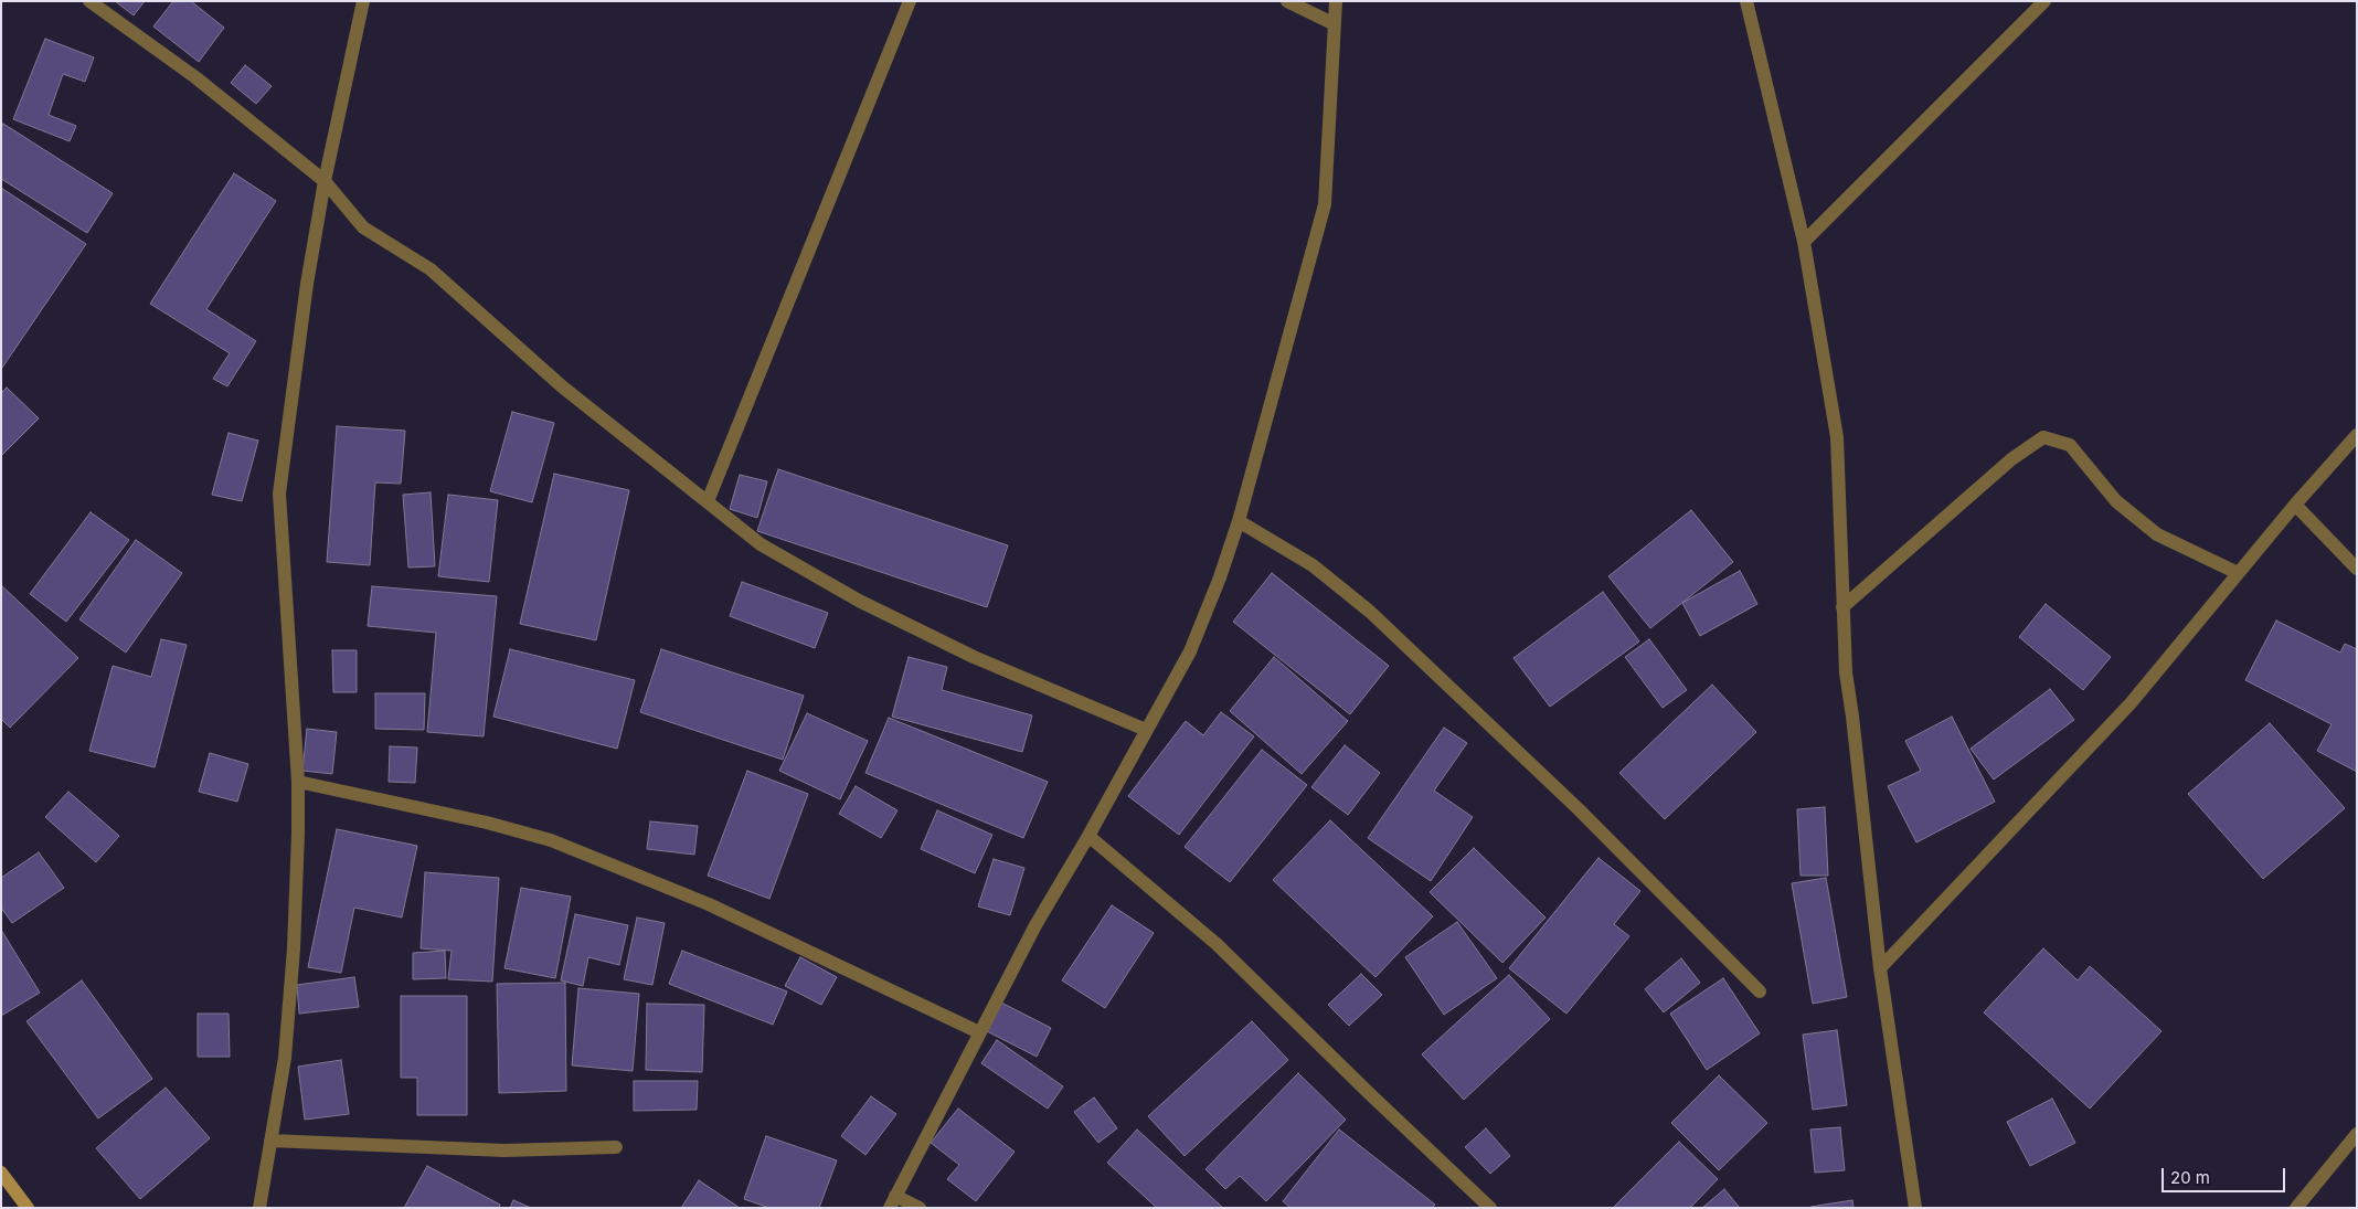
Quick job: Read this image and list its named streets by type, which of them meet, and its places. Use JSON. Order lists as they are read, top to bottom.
{
  "scale_bar": "20 m"
}
